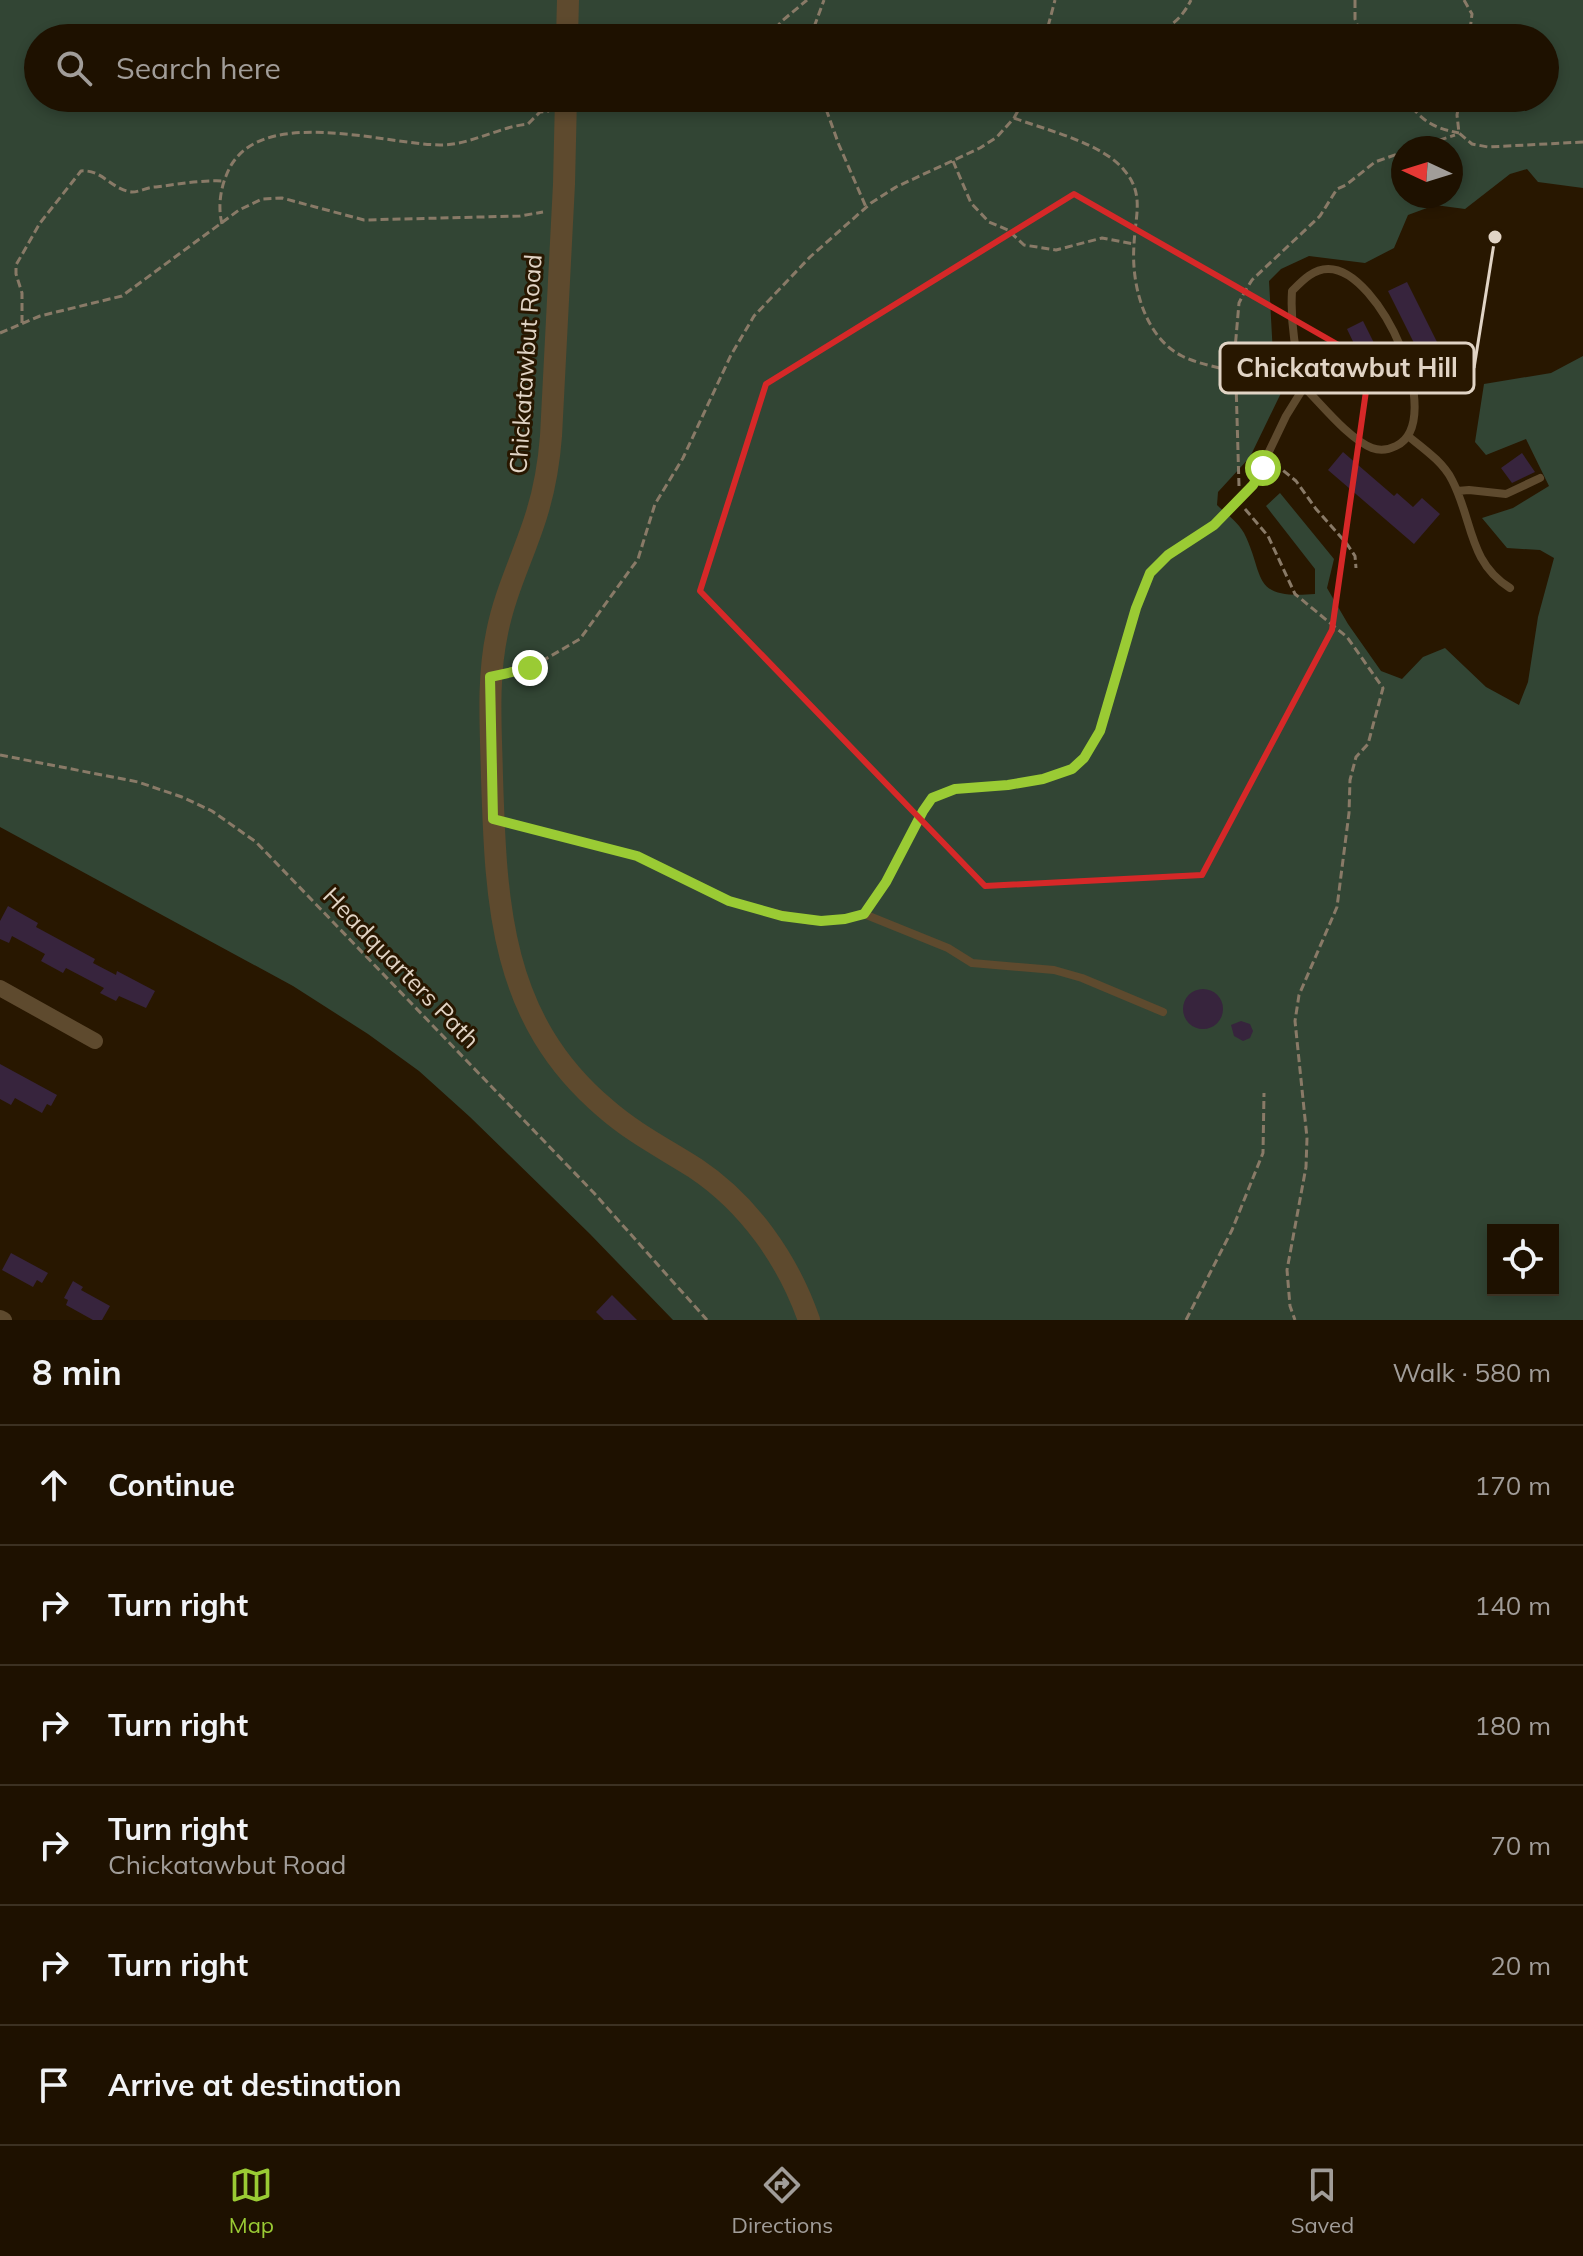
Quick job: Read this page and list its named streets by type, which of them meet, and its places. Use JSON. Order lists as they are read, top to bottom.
{
  "streets": {
    "main road": ["Chickatawbut Road"],
    "path": ["Headquarters Path"]
  },
  "places": ["Chickatawbut Hill"],
  "north": "left",
  "page": {
    "search": "Search here",
    "heading": ["8 min", "Walk · 580 m"],
    "list": [
      ["Continue", "170 m"],
      ["Turn right", "140 m"],
      ["Turn right", "180 m"],
      ["Turn right", "Chickatawbut Road", "70 m"],
      ["Turn right", "20 m"],
      "Arrive at destination"
    ],
    "nav": ["Map", "Directions", "Saved"]
  }
}
